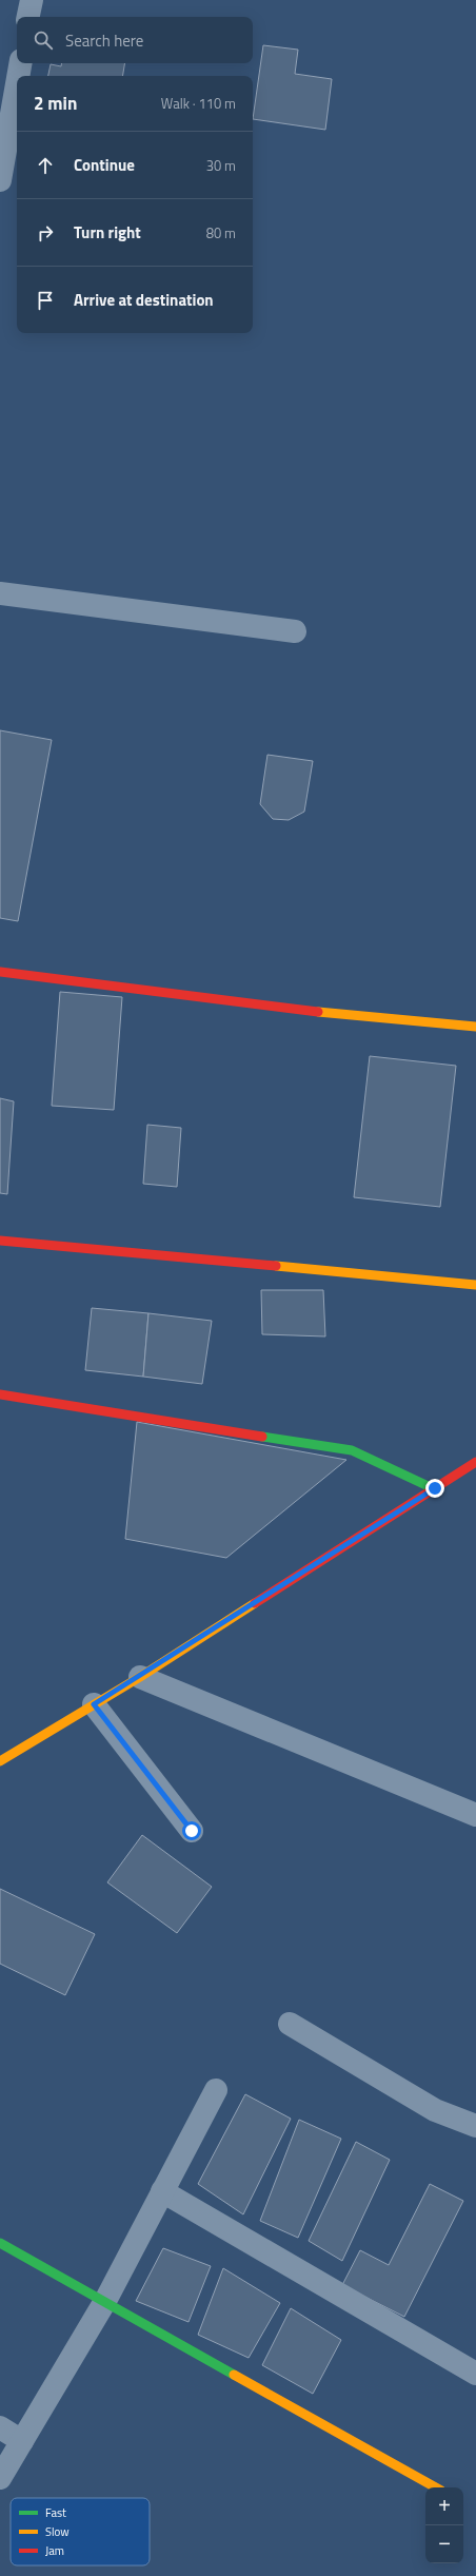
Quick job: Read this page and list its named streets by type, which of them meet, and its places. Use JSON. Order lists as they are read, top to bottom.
{
  "legend": ["Fast", "Slow", "Jam"],
  "page": {
    "search": "Search here",
    "heading": ["2 min", "Walk · 110 m"],
    "list": [
      ["Continue", "30 m"],
      ["Turn right", "80 m"],
      "Arrive at destination"
    ],
    "map_buttons": ["+", "−"]
  }
}
